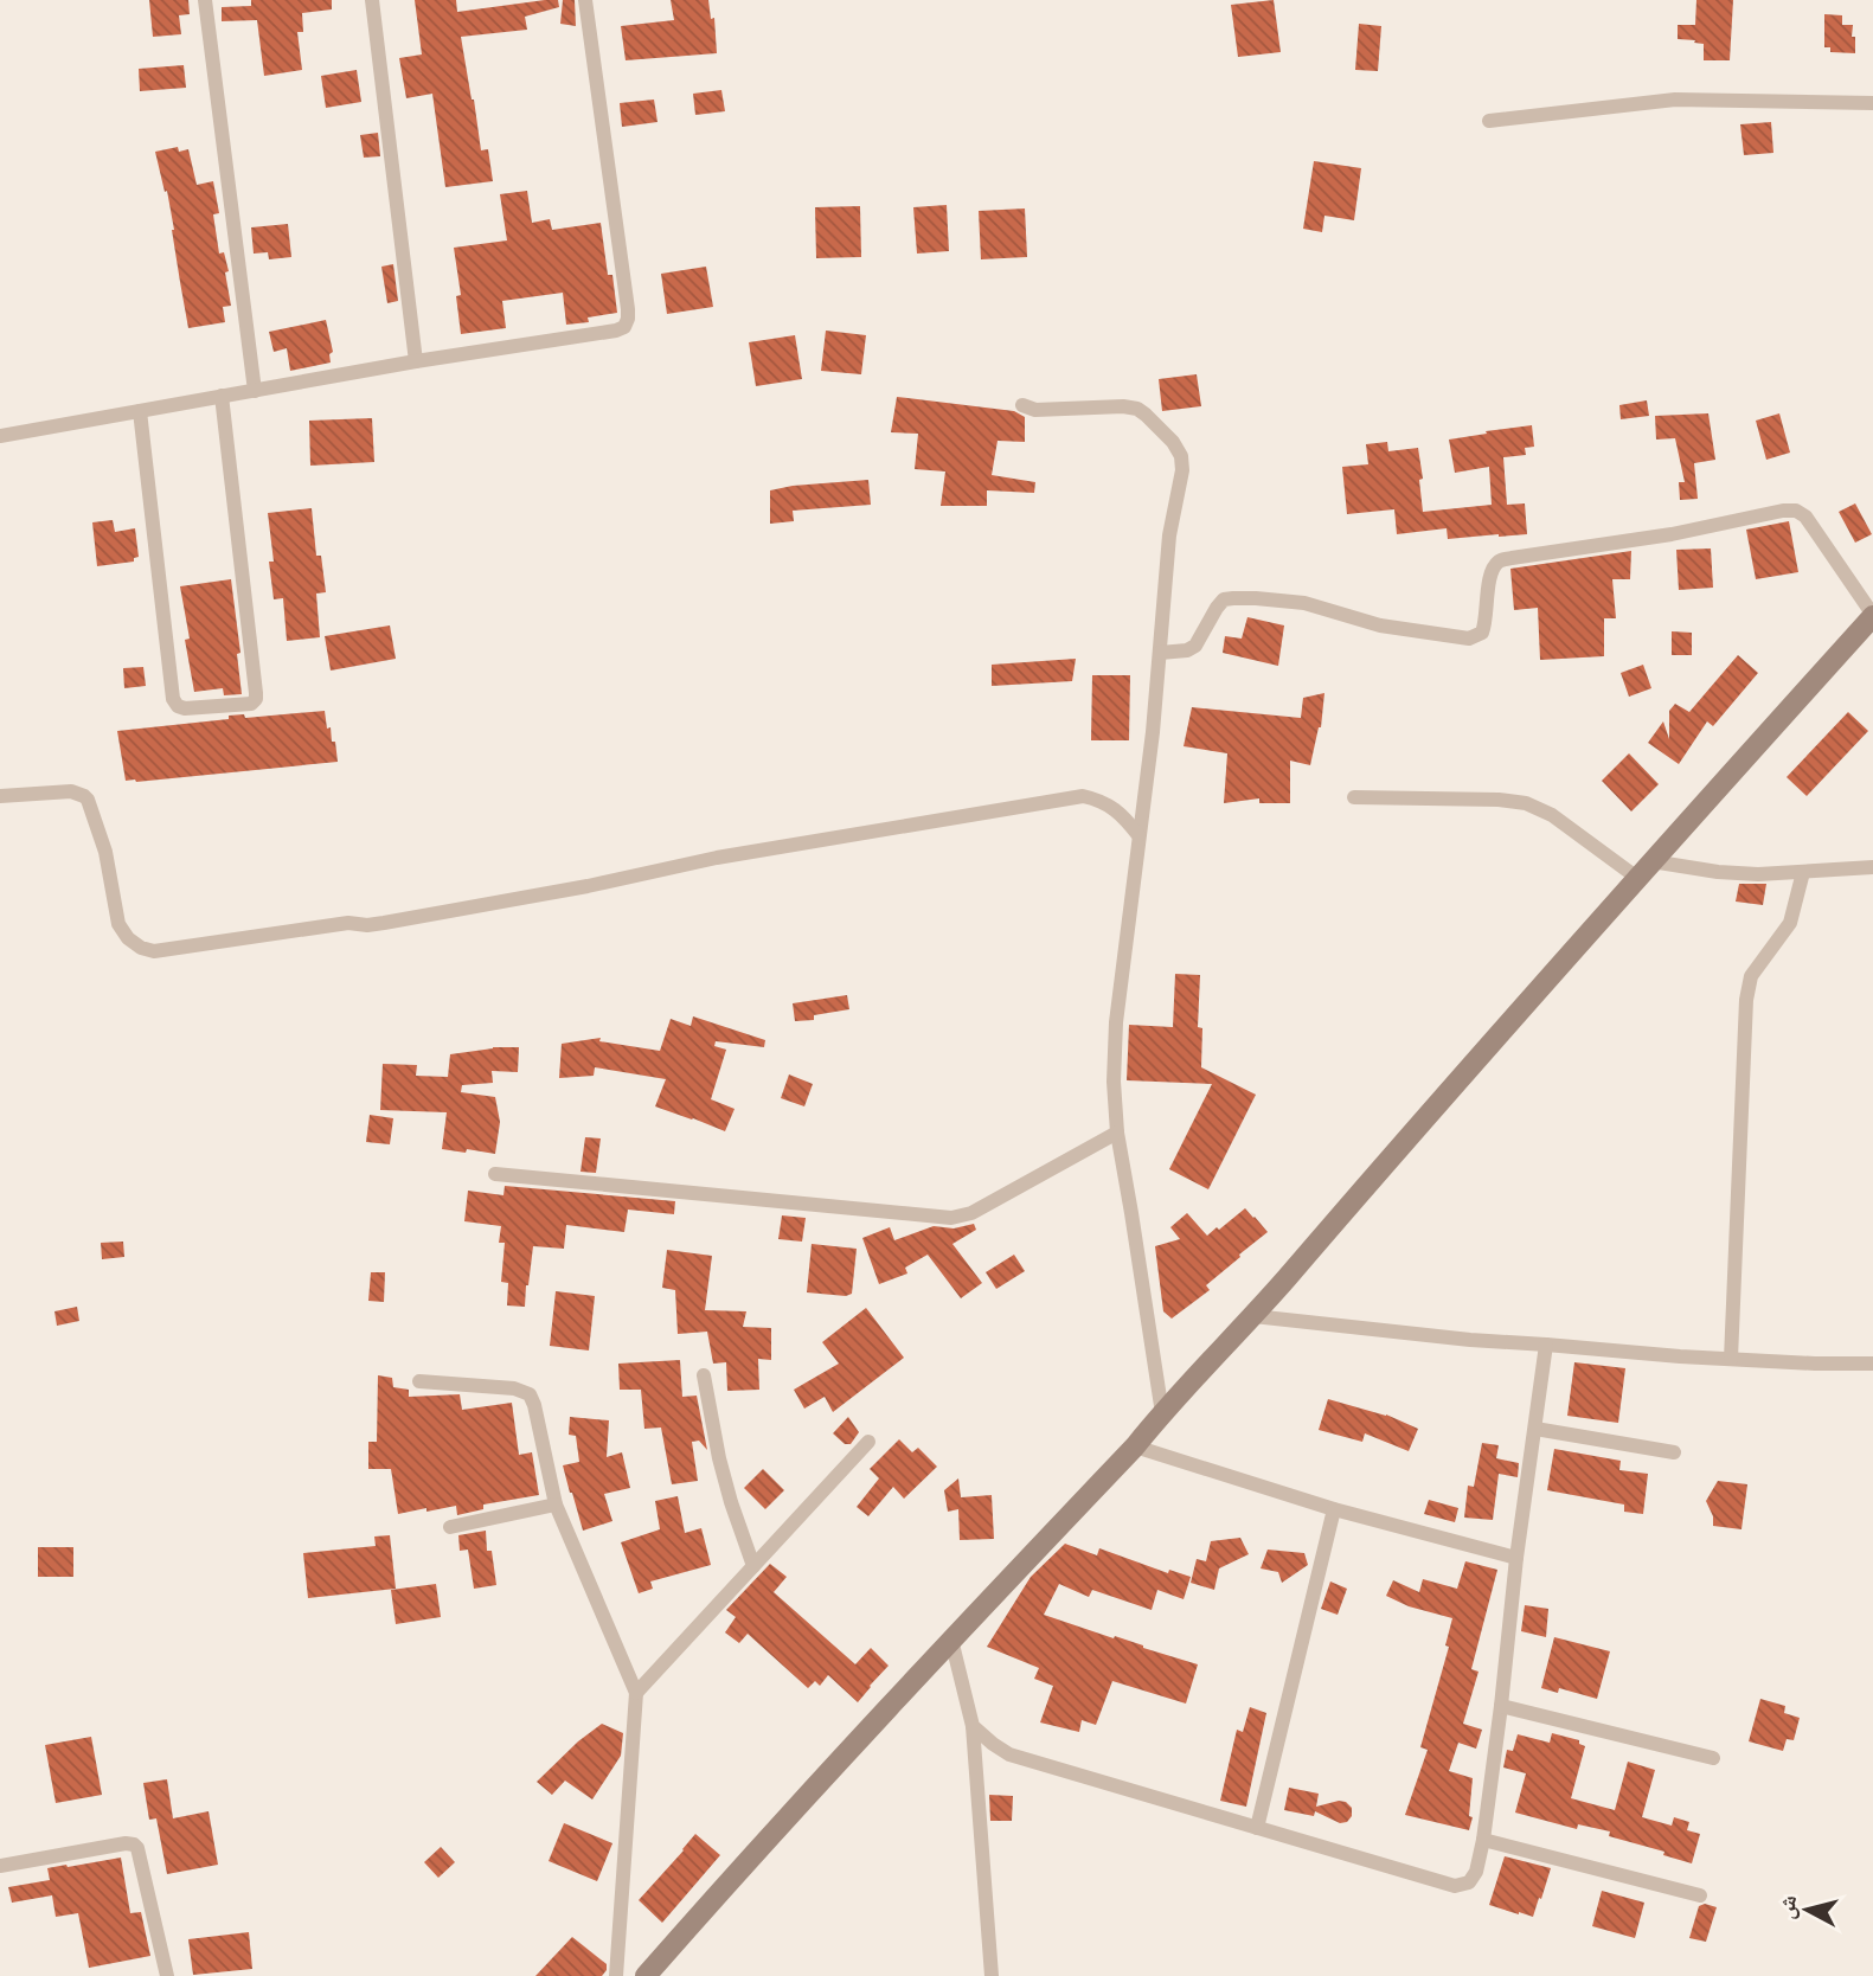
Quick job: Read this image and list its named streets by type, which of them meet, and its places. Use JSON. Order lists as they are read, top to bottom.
{
  "north": "left"
}
